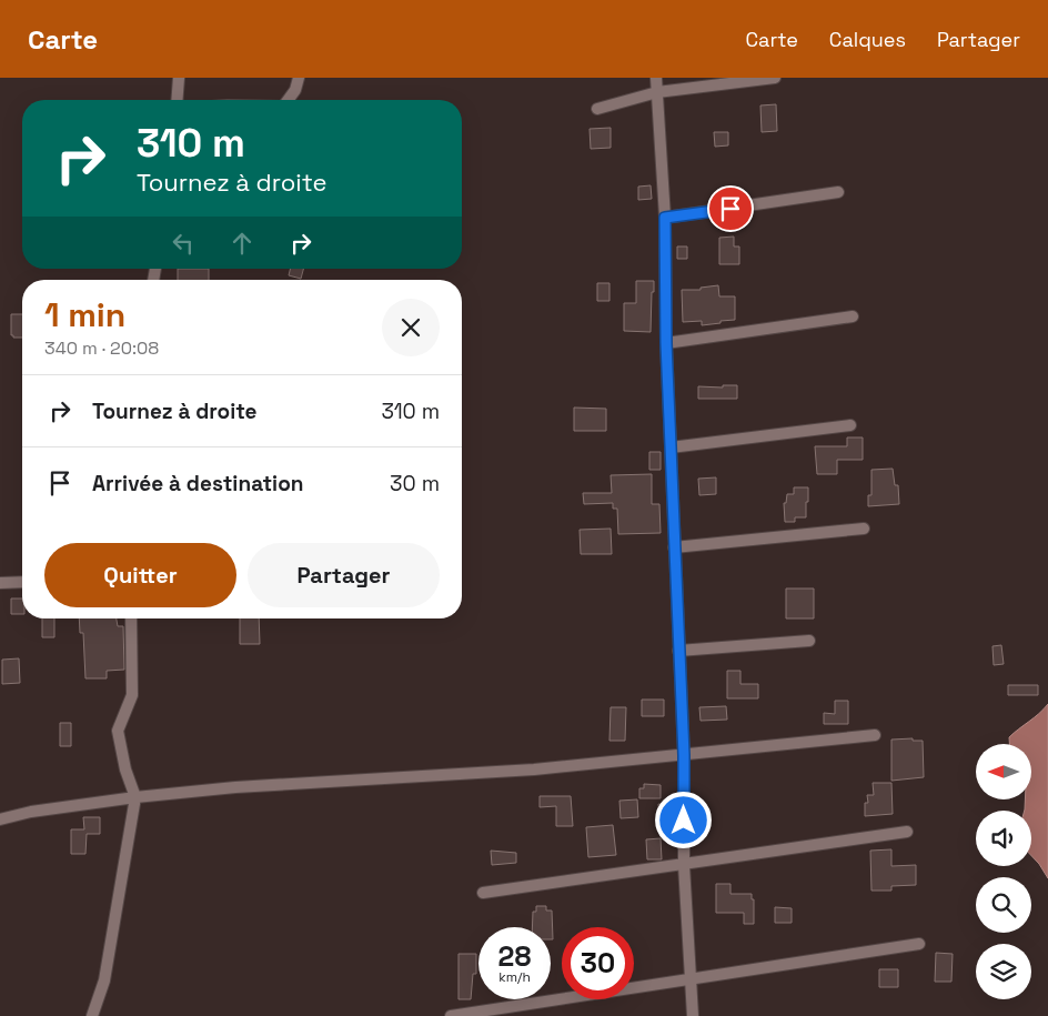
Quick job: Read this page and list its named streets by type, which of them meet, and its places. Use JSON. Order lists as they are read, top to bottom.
{
  "north": "left",
  "page": {
    "header": "Carte",
    "nav": ["Carte", "Calques", "Partager"],
    "turn": ["310 m", "Tournez à droite"],
    "heading": ["1 min", "340 m · 20:08"],
    "list": [
      {
        "name": "Tournez à droite",
        "value": "310 m"
      },
      {
        "name": "Arrivée à destination",
        "value": "30 m"
      }
    ],
    "buttons": ["Quitter", "Partager"],
    "speed": "28 km/h",
    "limit": "30"
  }
}
